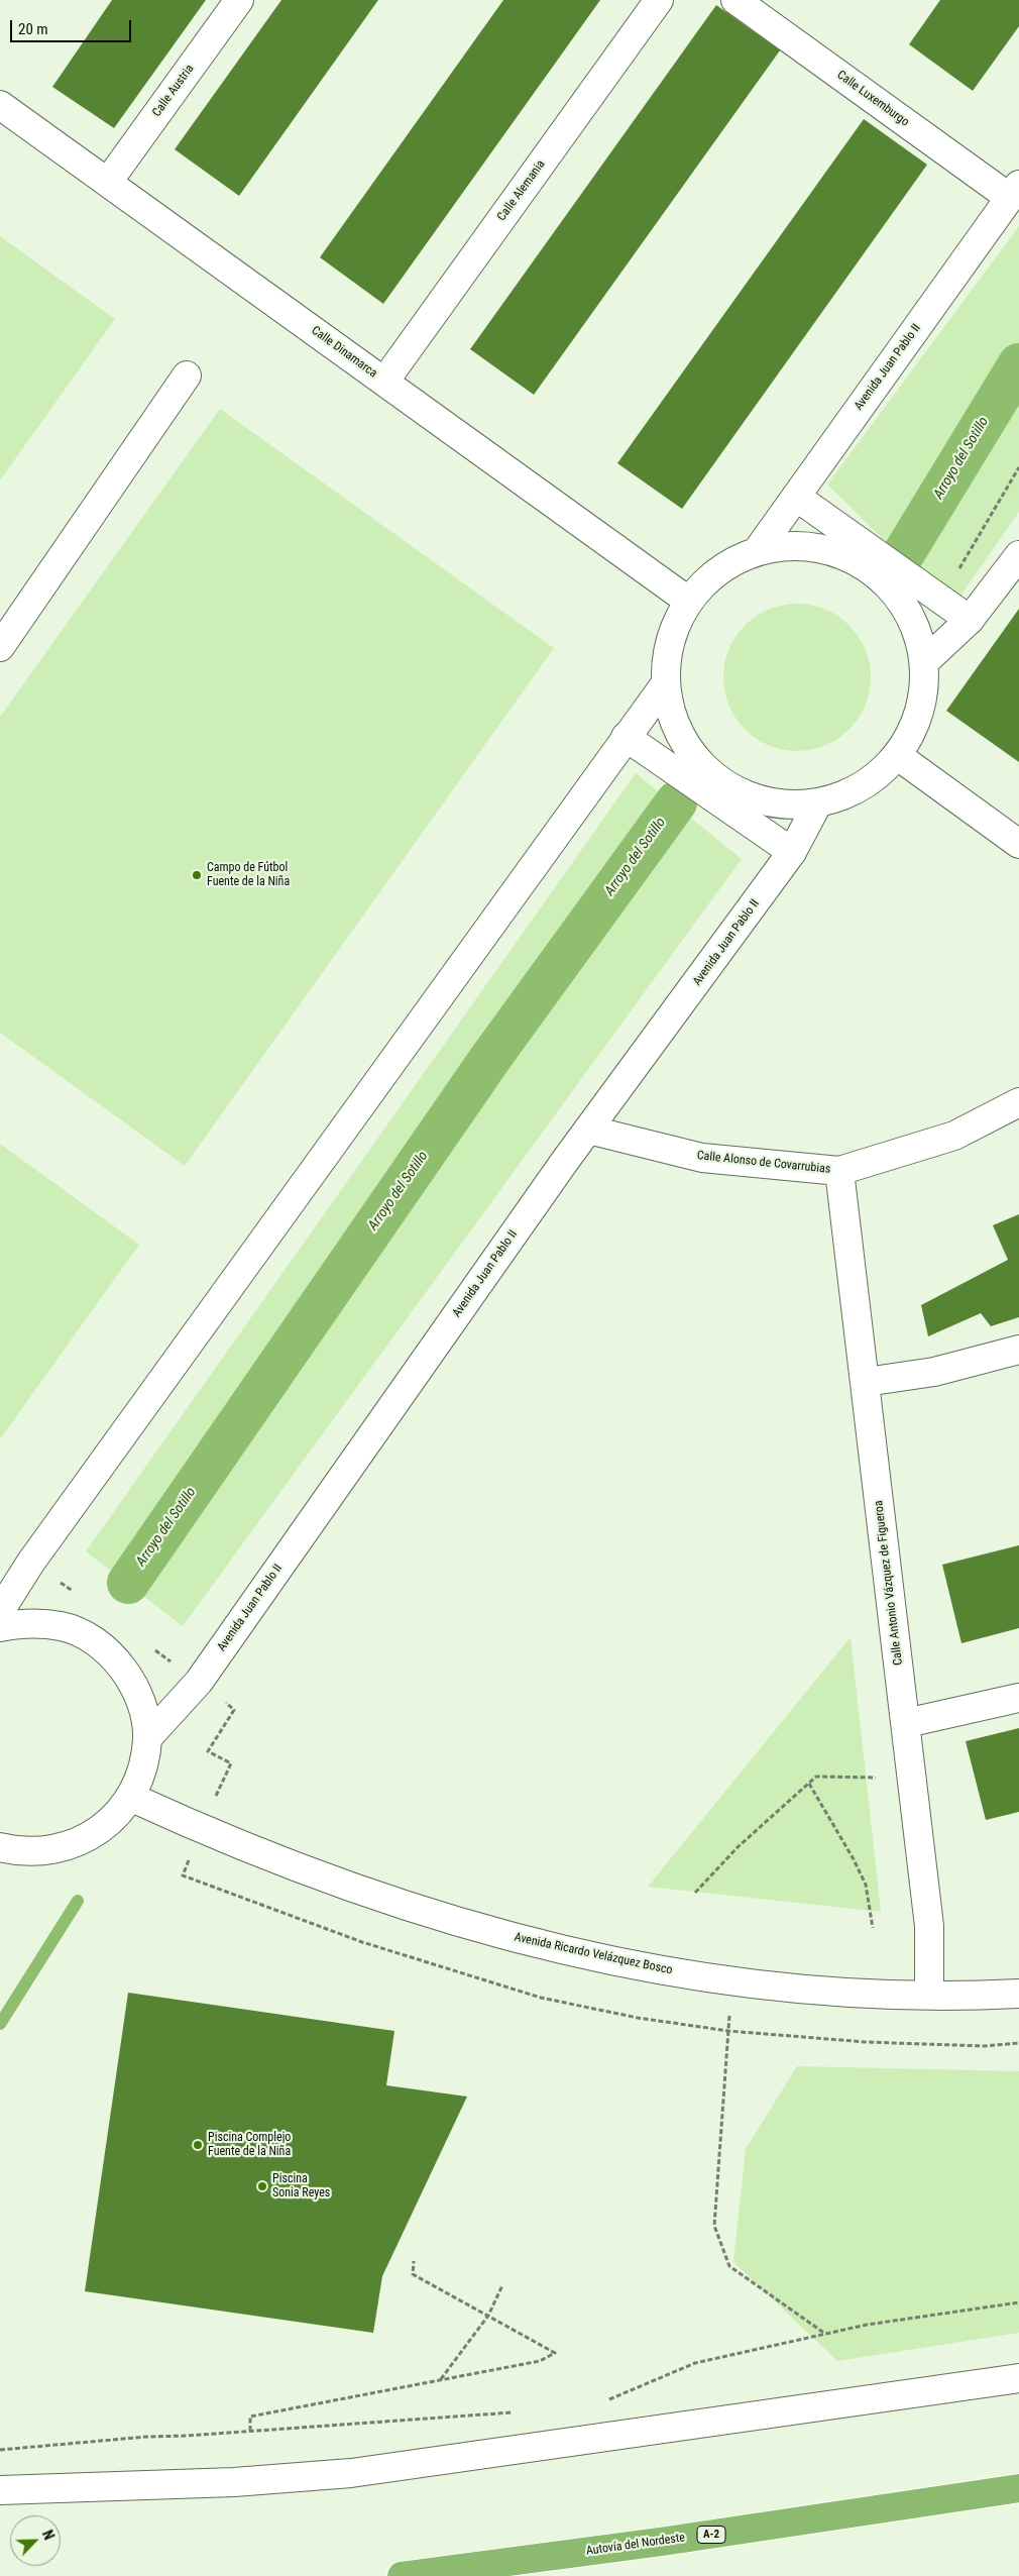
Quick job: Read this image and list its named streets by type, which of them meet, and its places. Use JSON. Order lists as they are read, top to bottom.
{
  "streets": {
    "highway": ["A-2", "Autovía del Nordeste"],
    "street": [
      "Calle Austria",
      "Calle Luxemburgo",
      "Calle Alemania",
      "Calle Dinamarca",
      "Avenida Juan Pablo II",
      "Calle Alonso de Covarrubias",
      "Calle Antonio Vázquez de Figueroa",
      "Avenida Ricardo Velázquez Bosco"
    ]
  },
  "crossings": [
    ["Calle Austria", "Calle Dinamarca"],
    ["Calle Luxemburgo", "Avenida Juan Pablo II"],
    ["Calle Alemania", "Calle Dinamarca"],
    ["Avenida Juan Pablo II", "Calle Alonso de Covarrubias"],
    ["Calle Alonso de Covarrubias", "Calle Antonio Vázquez de Figueroa"],
    ["Calle Antonio Vázquez de Figueroa", "Avenida Ricardo Velázquez Bosco"]
  ],
  "water": ["Arroyo del Sotillo"],
  "places": ["Campo de Fútbol Fuente de la Niña", "Piscina Complejo Fuente de la Niña", "Piscina Sonia Reyes"],
  "scale_bar": "20 m",
  "north": "top right"
}
